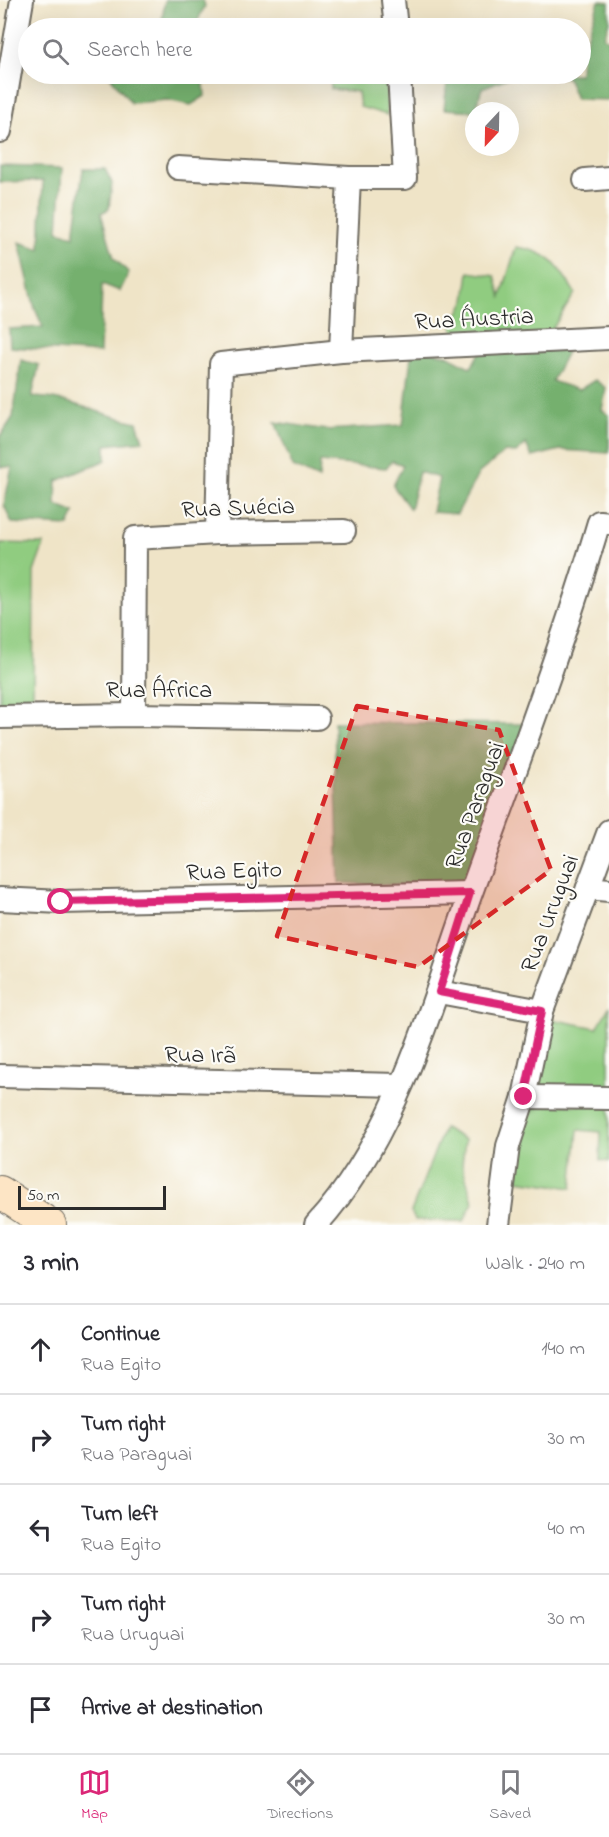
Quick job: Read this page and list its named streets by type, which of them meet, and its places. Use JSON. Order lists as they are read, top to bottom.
{
  "streets": {
    "street": [
      "Rua Áustria",
      "Rua Suécia",
      "Rua África",
      "Rua Paraguai",
      "Rua Egito",
      "Rua Uruguai",
      "Rua Irã"
    ]
  },
  "crossings": [
    ["Rua Áustria", "Rua Suécia"],
    ["Rua Suécia", "Rua África"],
    ["Rua Paraguai", "Rua Egito"],
    ["Rua Paraguai", "Rua Irã"]
  ],
  "scale_bar": "50 m",
  "north": "bottom",
  "page": {
    "search": "Search here",
    "scale": "50 m",
    "heading": ["3 min", "Walk · 240 m"],
    "list": [
      ["Continue", "Rua Egito", "140 m"],
      ["Turn right", "Rua Paraguai", "30 m"],
      ["Turn left", "Rua Egito", "40 m"],
      ["Turn right", "Rua Uruguai", "30 m"],
      "Arrive at destination"
    ],
    "nav": ["Map", "Directions", "Saved"]
  }
}
